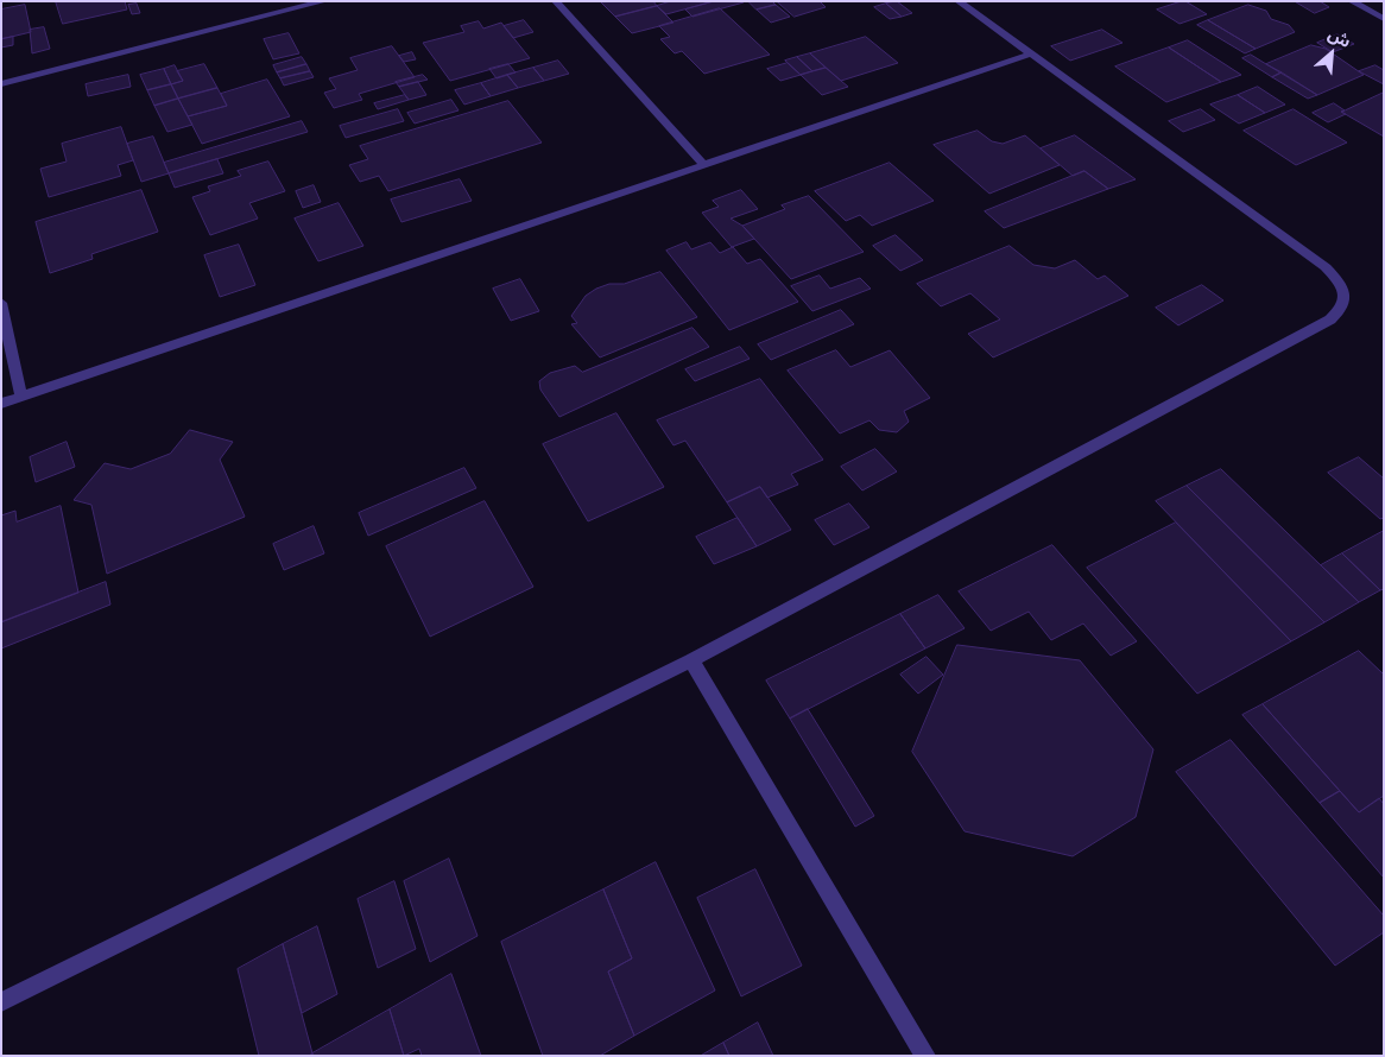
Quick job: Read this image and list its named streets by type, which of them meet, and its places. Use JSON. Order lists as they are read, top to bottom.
{
  "north": "top right"
}
